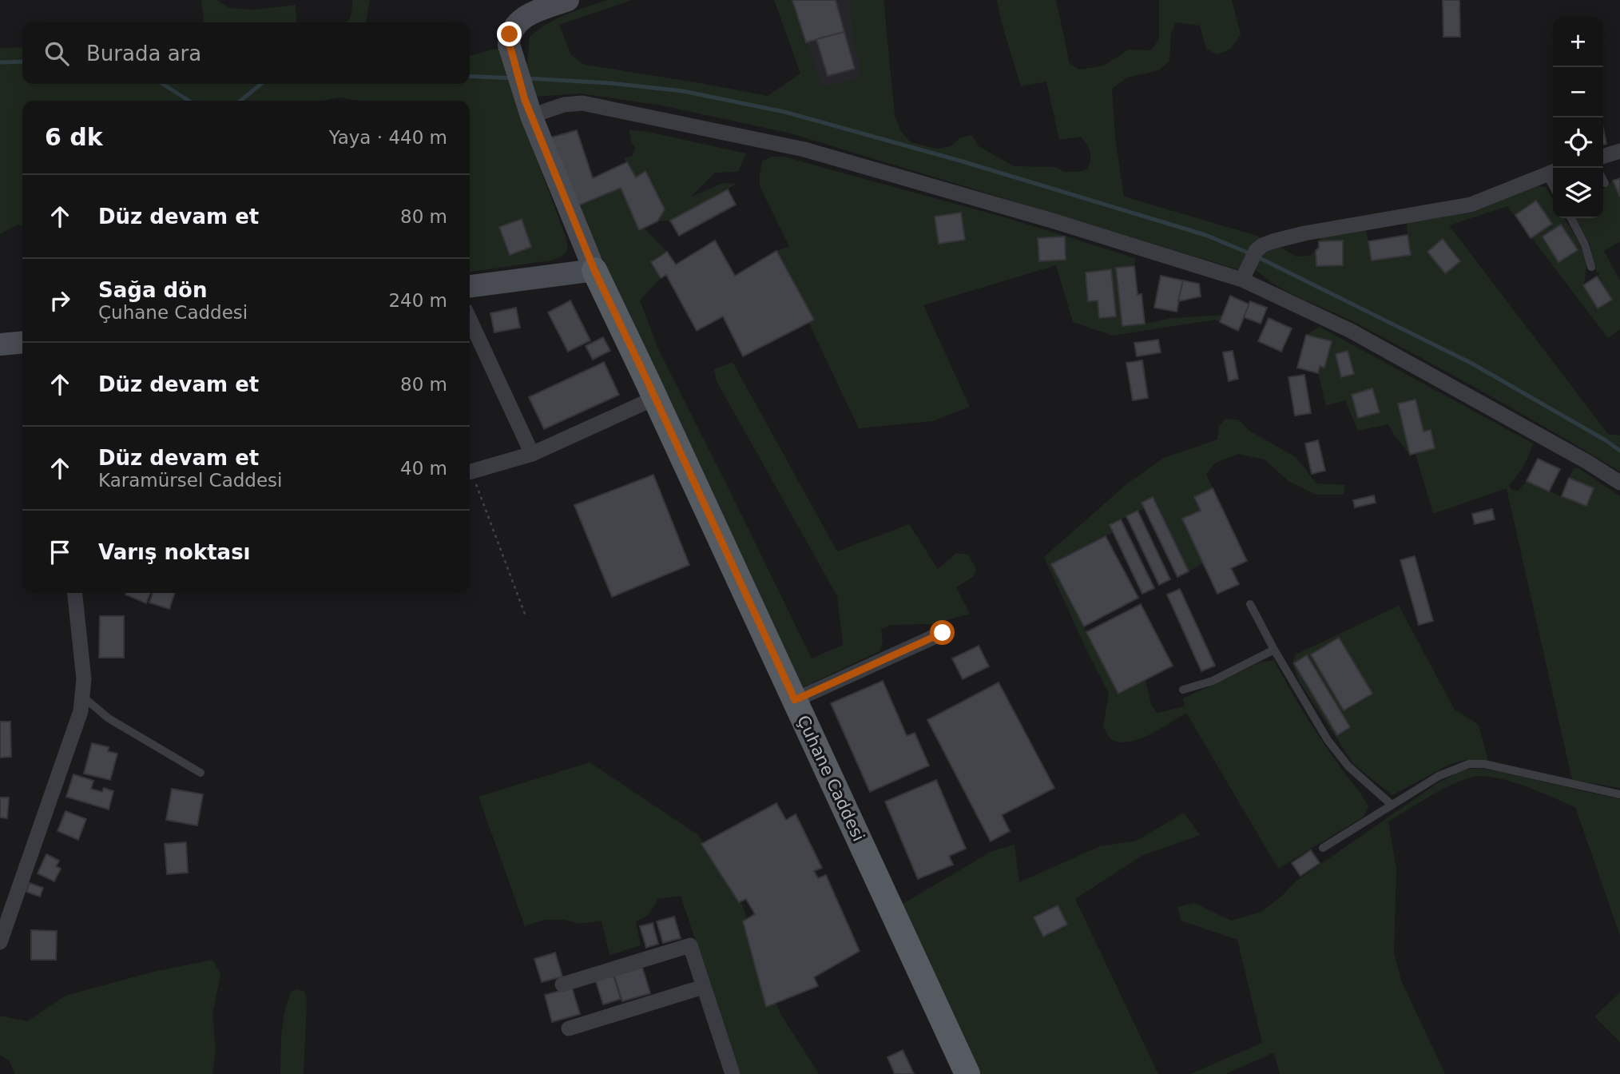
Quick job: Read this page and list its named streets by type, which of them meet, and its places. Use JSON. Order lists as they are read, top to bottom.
{
  "streets": {
    "main road": ["Çuhane Caddesi"]
  },
  "page": {
    "map_buttons": ["+", "−"],
    "search": "Burada ara",
    "heading": ["6 dk", "Yaya · 440 m"],
    "list": [
      ["Düz devam et", "80 m"],
      ["Sağa dön", "Çuhane Caddesi", "240 m"],
      ["Düz devam et", "80 m"],
      ["Düz devam et", "Karamürsel Caddesi", "40 m"],
      "Varış noktası"
    ]
  }
}
